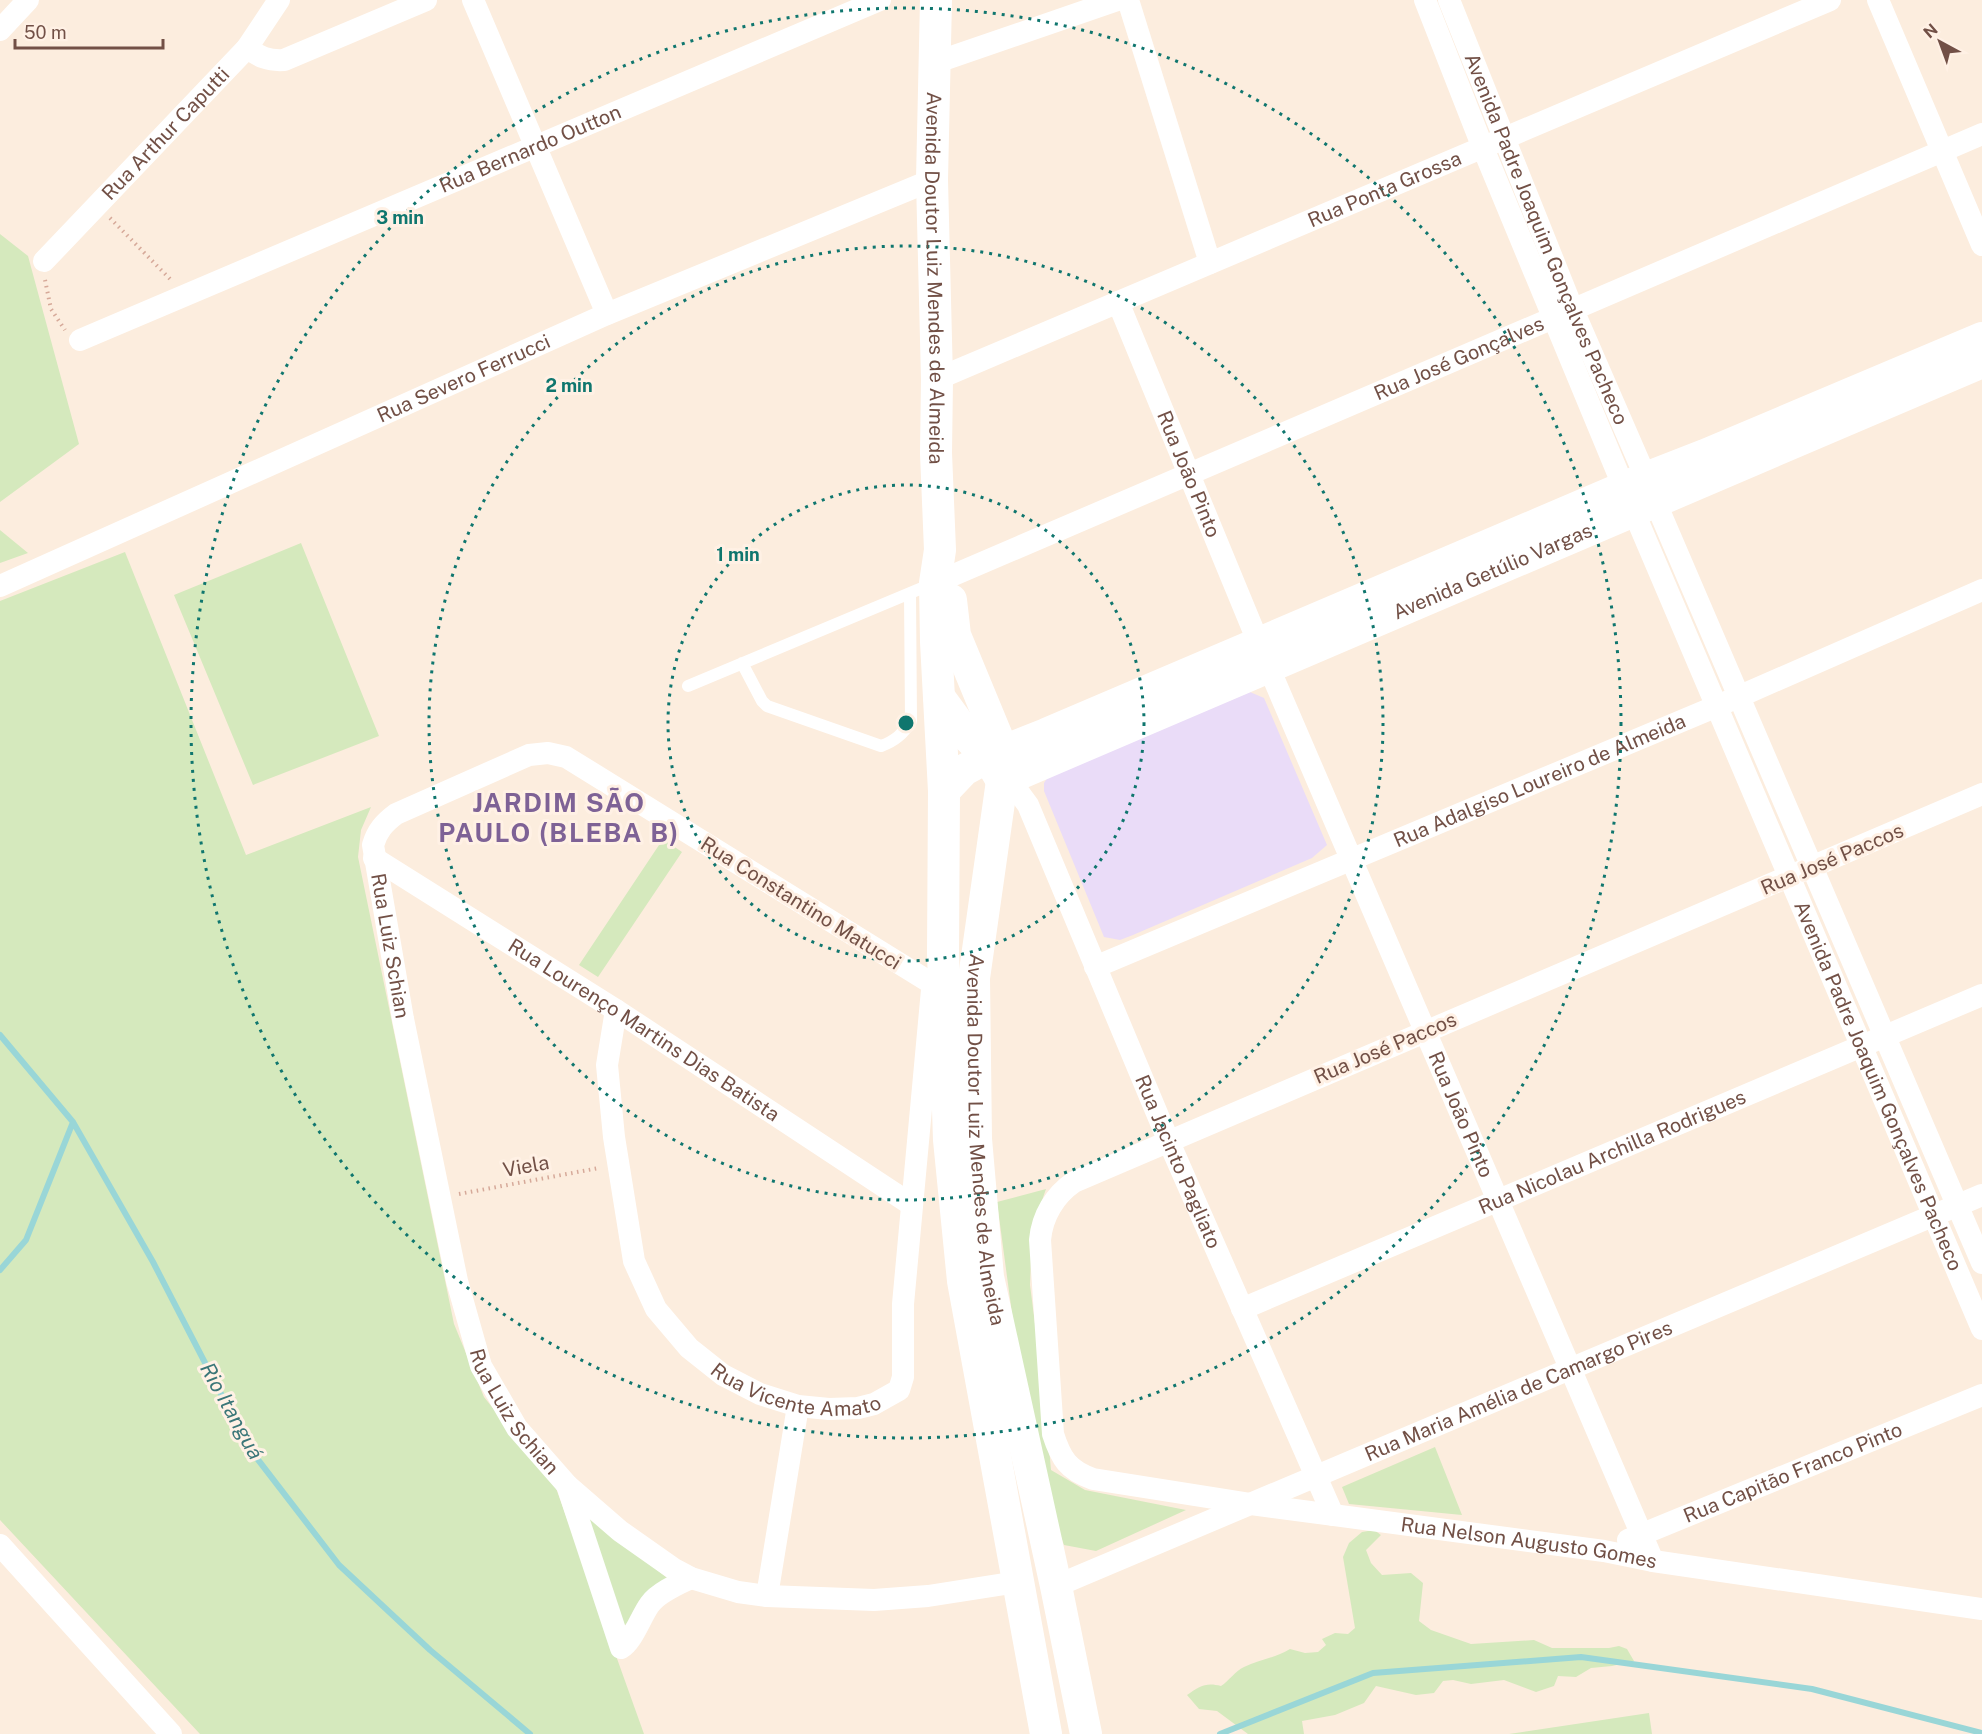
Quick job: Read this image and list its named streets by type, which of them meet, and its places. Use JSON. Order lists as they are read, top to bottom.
{
  "streets": {
    "main road": ["Avenida Doutor Luiz Mendes de Almeida", "Avenida Getúlio Vargas"],
    "street": [
      "Rua Arthur Caputti",
      "Rua Bernardo Outton",
      "Rua Ponta Grossa",
      "Avenida Padre Joaquim Gonçalves Pacheco",
      "Rua José Gonçalves",
      "Rua Severo Ferrucci",
      "Rua João Pinto",
      "Rua Adalgiso Loureiro de Almeida",
      "Rua José Paccos",
      "Rua Constantino Matucci",
      "Rua Luiz Schian",
      "Rua Lourenço Martins Dias Batista",
      "Rua Nicolau Archilla Rodrigues",
      "Rua Jacinto Pagliato",
      "Rua Vicente Amato",
      "Rua Maria Amélia de Camargo Pires",
      "Rua Capitão Franco Pinto",
      "Rua Nelson Augusto Gomes"
    ],
    "path": ["Viela"]
  },
  "crossings": [
    ["Rua Ponta Grossa", "Avenida Padre Joaquim Gonçalves Pacheco"],
    ["Rua Ponta Grossa", "Avenida Doutor Luiz Mendes de Almeida"],
    ["Rua Ponta Grossa", "Rua João Pinto"],
    ["Avenida Padre Joaquim Gonçalves Pacheco", "Rua José Gonçalves"],
    ["Avenida Padre Joaquim Gonçalves Pacheco", "Avenida Getúlio Vargas"],
    ["Avenida Padre Joaquim Gonçalves Pacheco", "Rua Adalgiso Loureiro de Almeida"],
    ["Avenida Padre Joaquim Gonçalves Pacheco", "Rua José Paccos"],
    ["Avenida Padre Joaquim Gonçalves Pacheco", "Rua Nicolau Archilla Rodrigues"],
    ["Avenida Padre Joaquim Gonçalves Pacheco", "Rua Maria Amélia de Camargo Pires"],
    ["Avenida Doutor Luiz Mendes de Almeida", "Rua José Gonçalves"],
    ["Avenida Doutor Luiz Mendes de Almeida", "Rua Severo Ferrucci"],
    ["Avenida Doutor Luiz Mendes de Almeida", "Avenida Getúlio Vargas"],
    ["Avenida Doutor Luiz Mendes de Almeida", "Rua Luiz Schian"],
    ["Avenida Doutor Luiz Mendes de Almeida", "Rua Jacinto Pagliato"],
    ["Avenida Doutor Luiz Mendes de Almeida", "Rua Vicente Amato"],
    ["Avenida Doutor Luiz Mendes de Almeida", "Rua Maria Amélia de Camargo Pires"],
    ["Rua José Gonçalves", "Rua João Pinto"],
    ["Rua João Pinto", "Avenida Getúlio Vargas"],
    ["Rua João Pinto", "Rua Adalgiso Loureiro de Almeida"],
    ["Rua João Pinto", "Rua José Paccos"],
    ["Rua João Pinto", "Rua Nicolau Archilla Rodrigues"],
    ["Rua João Pinto", "Rua Maria Amélia de Camargo Pires"],
    ["Rua João Pinto", "Rua Capitão Franco Pinto"],
    ["Rua João Pinto", "Rua Nelson Augusto Gomes"],
    ["Avenida Getúlio Vargas", "Rua Jacinto Pagliato"],
    ["Rua Adalgiso Loureiro de Almeida", "Rua Jacinto Pagliato"],
    ["Rua José Paccos", "Rua Jacinto Pagliato"],
    ["Rua José Paccos", "Rua Nelson Augusto Gomes"],
    ["Rua Constantino Matucci", "Rua Luiz Schian"],
    ["Rua Constantino Matucci", "Rua Lourenço Martins Dias Batista"],
    ["Rua Constantino Matucci", "Rua Vicente Amato"],
    ["Rua Luiz Schian", "Rua Lourenço Martins Dias Batista"],
    ["Rua Luiz Schian", "Viela"],
    ["Rua Lourenço Martins Dias Batista", "Rua Vicente Amato"],
    ["Rua Nicolau Archilla Rodrigues", "Rua Jacinto Pagliato"],
    ["Rua Jacinto Pagliato", "Rua Maria Amélia de Camargo Pires"],
    ["Rua Jacinto Pagliato", "Rua Nelson Augusto Gomes"],
    ["Viela", "Rua Vicente Amato"],
    ["Rua Maria Amélia de Camargo Pires", "Rua Nelson Augusto Gomes"],
    ["Rua Capitão Franco Pinto", "Rua Nelson Augusto Gomes"]
  ],
  "districts": ["JARDIM SÃO PAULO (BLEBA B)"],
  "water": ["Rio Itanguá"],
  "scale_bar": "50 m",
  "north": "top left",
  "rings": ["3 min", "2 min", "1 min"]
}
